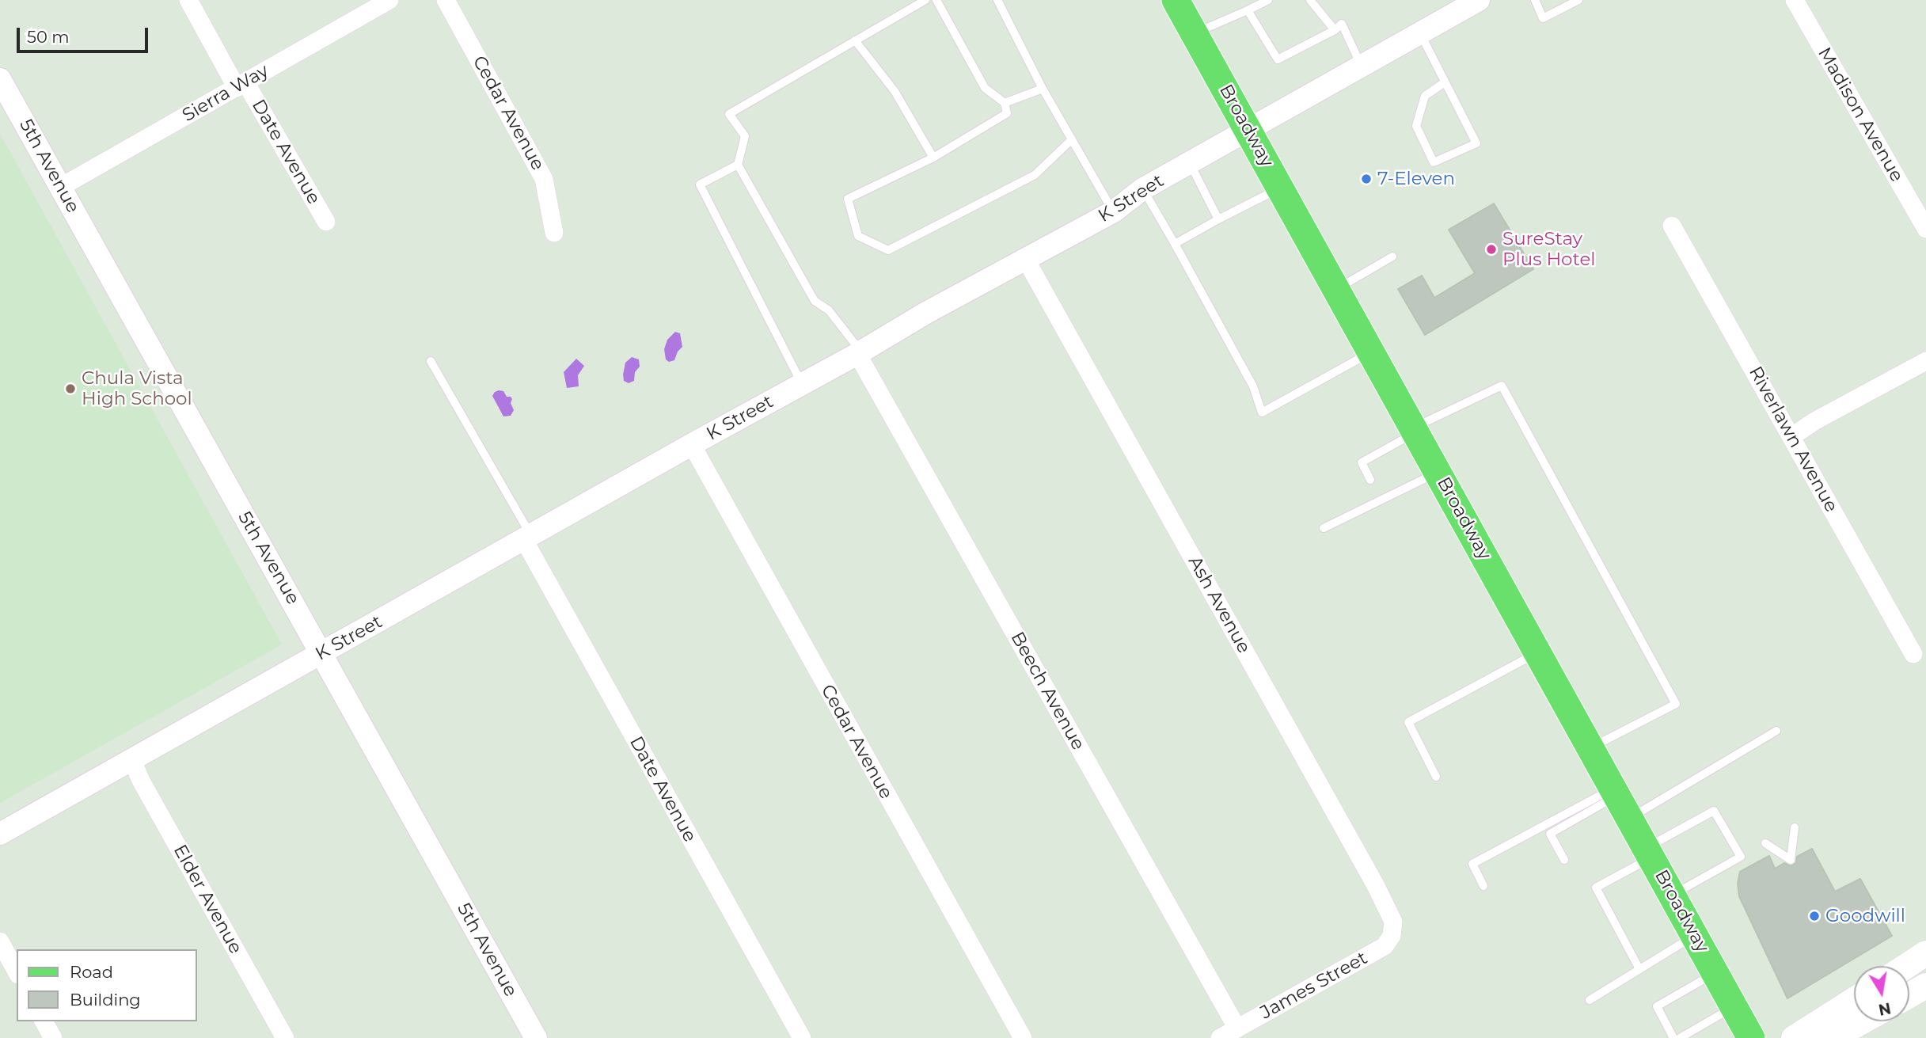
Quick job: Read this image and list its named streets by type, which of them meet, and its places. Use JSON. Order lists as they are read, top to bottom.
{
  "streets": {
    "main road": ["Broadway"],
    "street": [
      "Sierra Way",
      "Cedar Avenue",
      "Madison Avenue",
      "Date Avenue",
      "5th Avenue",
      "K Street",
      "Riverlawn Avenue",
      "Ash Avenue",
      "Beech Avenue",
      "Elder Avenue",
      "James Street"
    ]
  },
  "crossings": [
    ["Sierra Way", "Date Avenue"],
    ["Sierra Way", "5th Avenue"],
    ["Cedar Avenue", "K Street"],
    ["Broadway", "K Street"],
    ["Date Avenue", "K Street"],
    ["5th Avenue", "K Street"],
    ["K Street", "Ash Avenue"],
    ["K Street", "Beech Avenue"],
    ["K Street", "Elder Avenue"],
    ["Ash Avenue", "James Street"],
    ["Beech Avenue", "James Street"]
  ],
  "places": [
    "7-Eleven",
    "SureStay Plus Hotel",
    "Chula Vista High School",
    "Goodwill"
  ],
  "legend": ["Road", "Building"],
  "scale_bar": "50 m",
  "north": "bottom"
}
